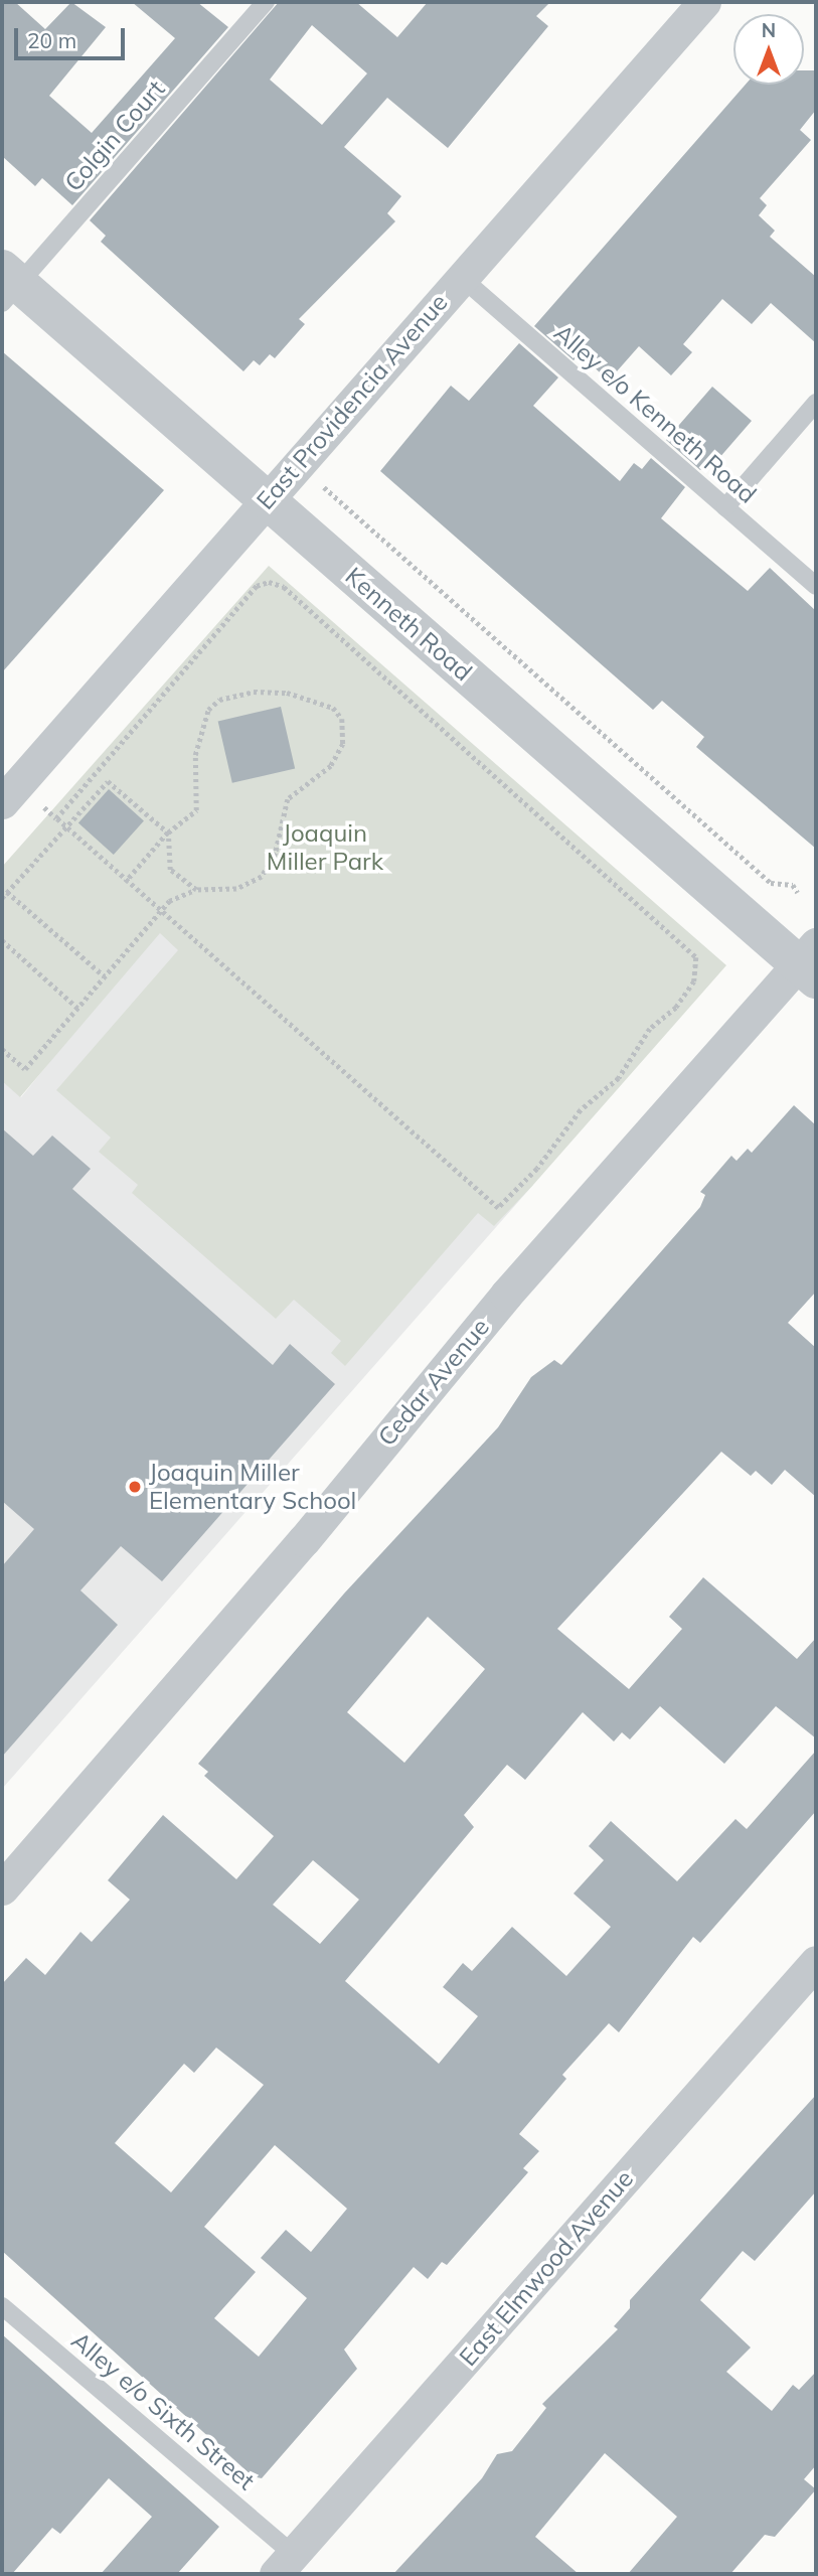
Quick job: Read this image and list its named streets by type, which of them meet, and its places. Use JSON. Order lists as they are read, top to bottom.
{
  "streets": {
    "street": [
      "East Providencia Avenue",
      "Kenneth Road",
      "Cedar Avenue",
      "East Elmwood Avenue"
    ],
    "lane": ["Colgin Court", "Alley e/o Kenneth Road", "Alley e/o Sixth Street"]
  },
  "crossings": [
    ["Colgin Court", "Kenneth Road"],
    ["East Providencia Avenue", "Alley e/o Kenneth Road"],
    ["East Providencia Avenue", "Kenneth Road"],
    ["Kenneth Road", "Cedar Avenue"],
    ["East Elmwood Avenue", "Alley e/o Sixth Street"]
  ],
  "parks": ["Joaquin Miller Park"],
  "places": ["Joaquin Miller Elementary School"],
  "scale_bar": "20 m",
  "north": "top"
}
